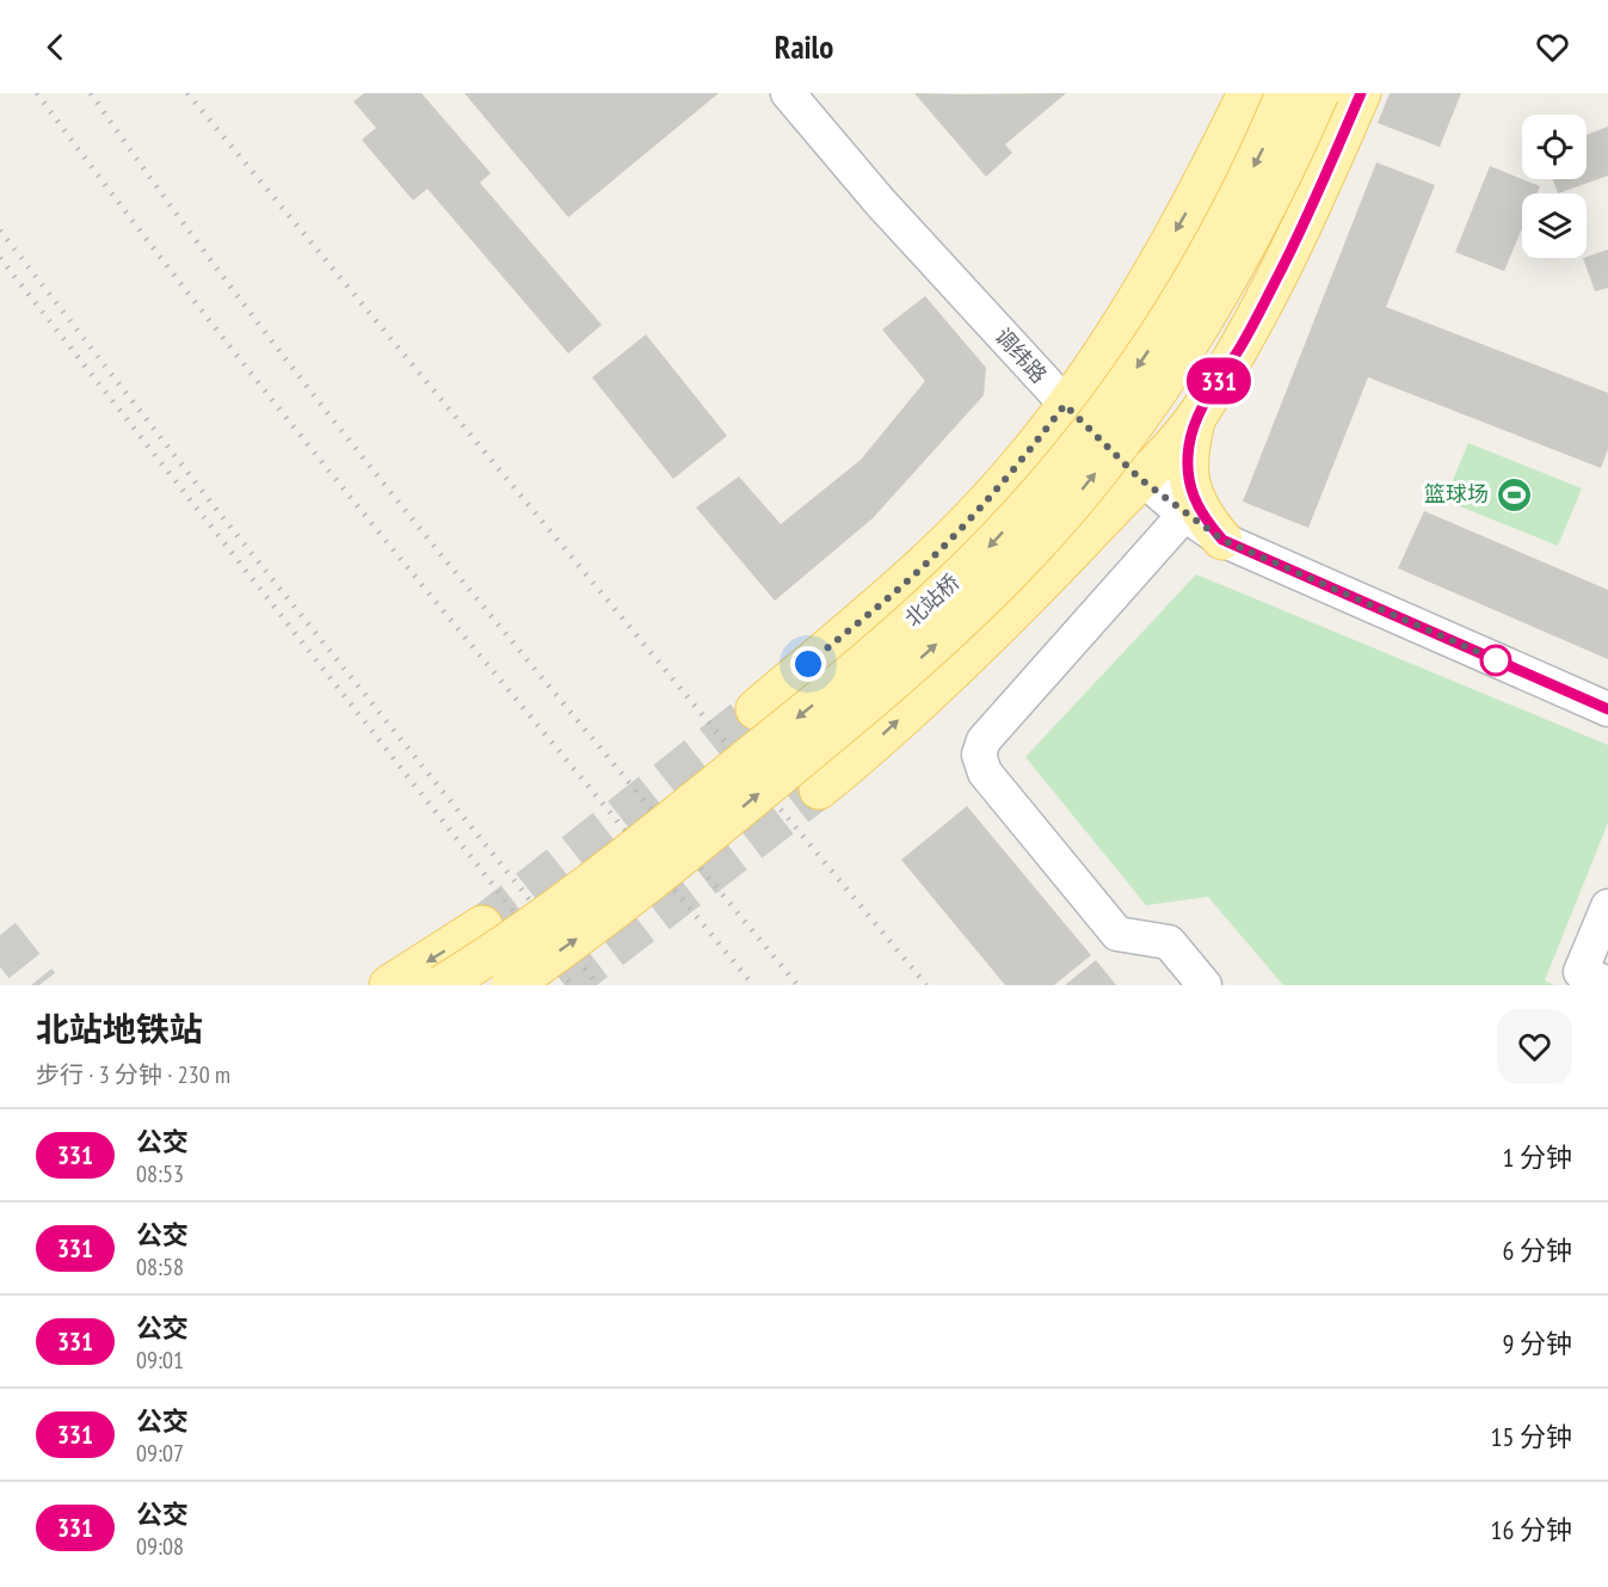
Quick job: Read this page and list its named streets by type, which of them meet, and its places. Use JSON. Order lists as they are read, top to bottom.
{
  "streets": {
    "main road": ["北站桥"],
    "street": ["调纬路"]
  },
  "places": {
    "sports": ["篮球场"]
  },
  "lines": ["bus line 331"],
  "page": {
    "header": "Railo",
    "on_map": "331",
    "heading": ["北站地铁站", "步行 · 3 分钟 · 230 m"],
    "list": [
      {
        "mark": "331",
        "name": "公交",
        "note": "08:53",
        "value": "1 分钟"
      },
      {
        "mark": "331",
        "name": "公交",
        "note": "08:58",
        "value": "6 分钟"
      },
      {
        "mark": "331",
        "name": "公交",
        "note": "09:01",
        "value": "9 分钟"
      },
      {
        "mark": "331",
        "name": "公交",
        "note": "09:07",
        "value": "15 分钟"
      },
      {
        "mark": "331",
        "name": "公交",
        "note": "09:08",
        "value": "16 分钟"
      }
    ]
  }
}
